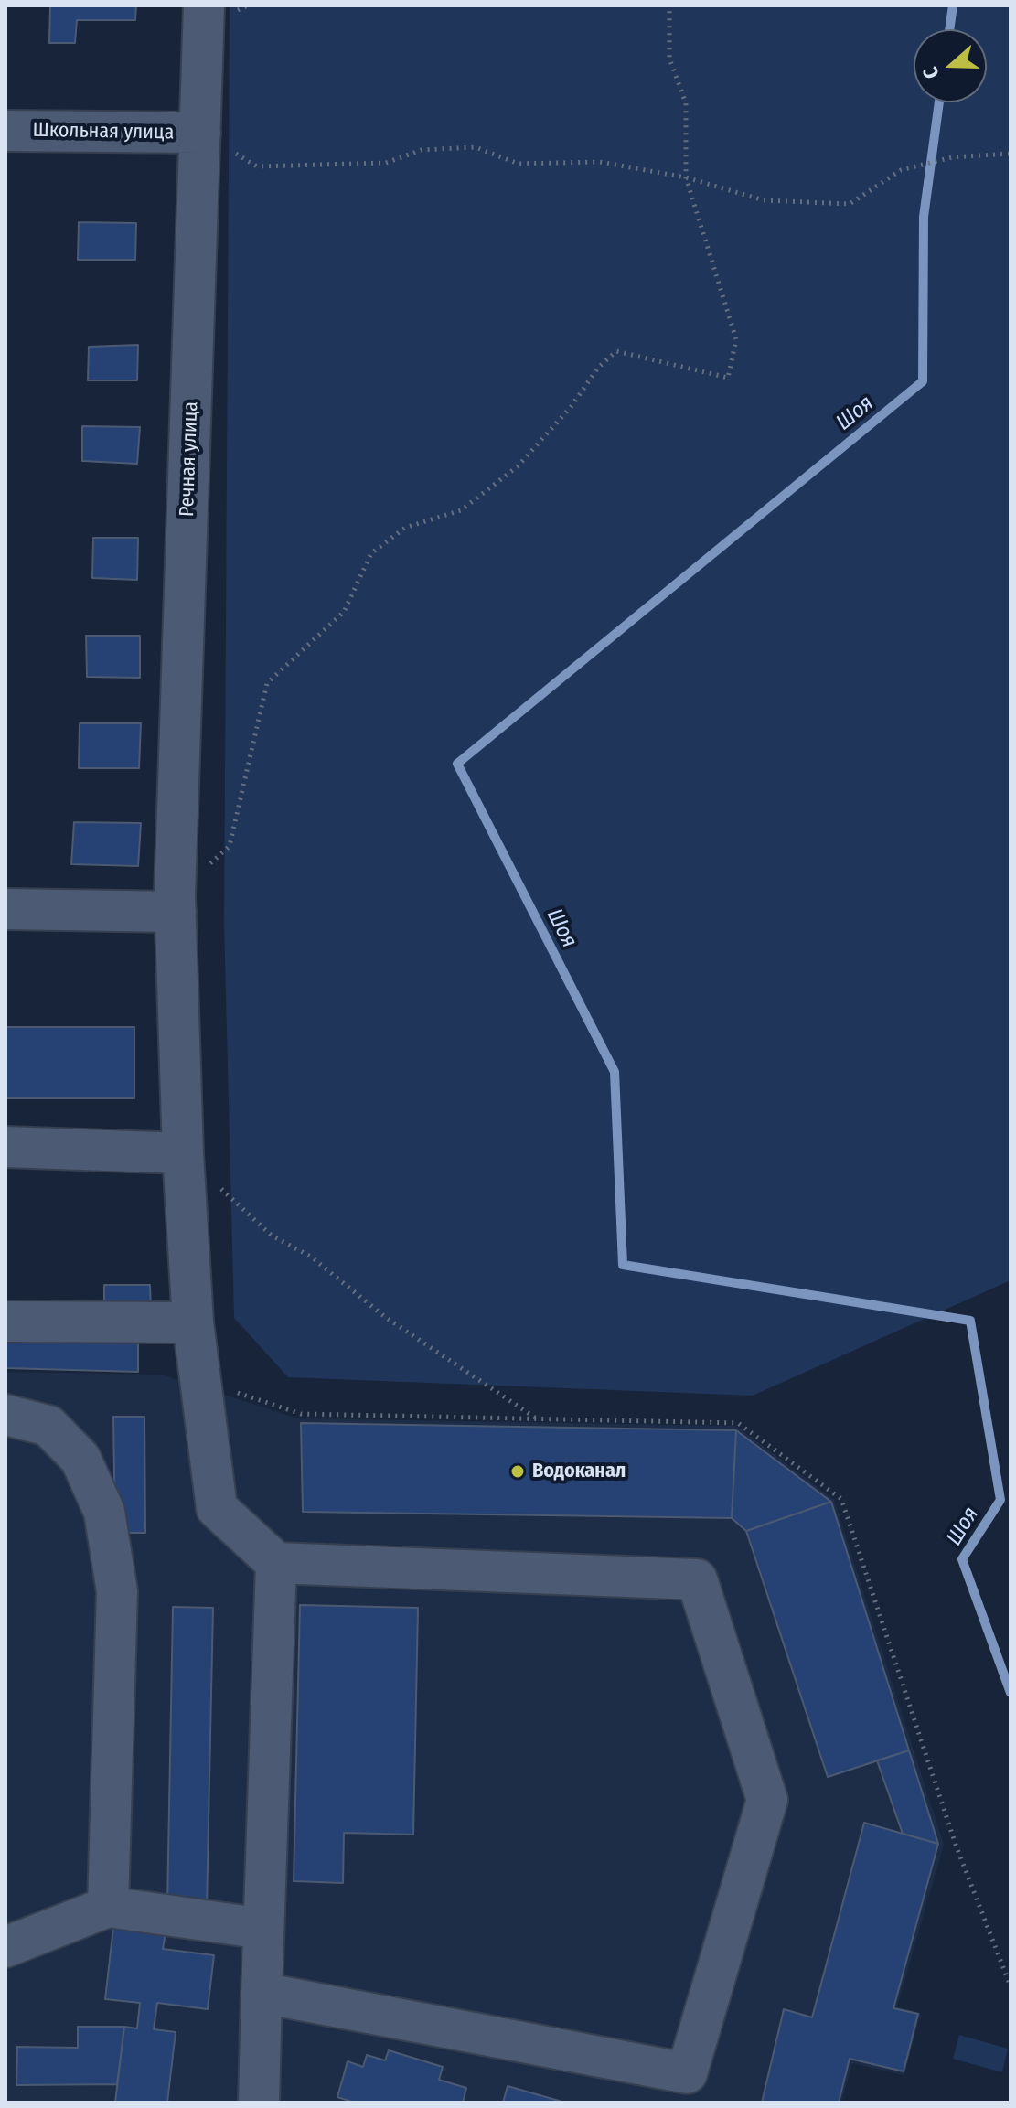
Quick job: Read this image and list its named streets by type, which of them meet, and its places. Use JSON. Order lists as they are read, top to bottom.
{
  "streets": {
    "street": ["Школьная улица", "Речная улица"]
  },
  "crossings": [
    ["Школьная улица", "Речная улица"]
  ],
  "water": ["Шоя"],
  "places": ["Водоканал"],
  "north": "left"
}
